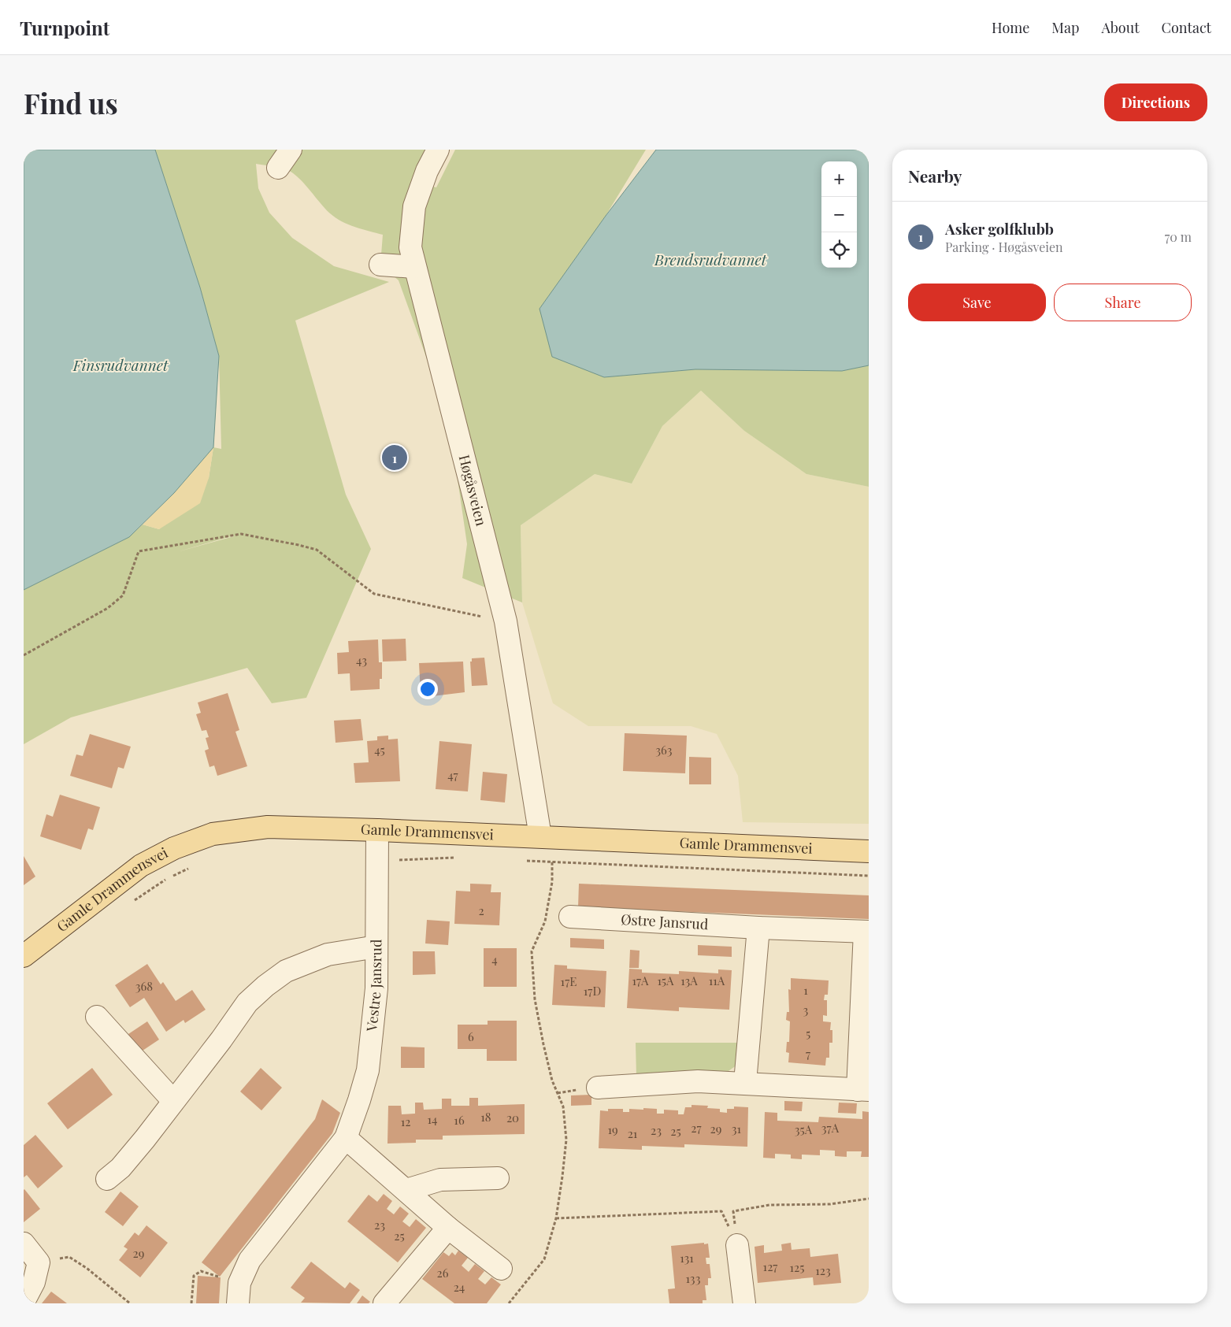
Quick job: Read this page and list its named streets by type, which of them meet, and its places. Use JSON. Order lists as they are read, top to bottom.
{
  "streets": {
    "main road": ["Gamle Drammensvei"],
    "street": ["Høgåsveien", "Østre Jansrud", "Vestre Jansrud"]
  },
  "crossings": [
    ["Høgåsveien", "Gamle Drammensvei"],
    ["Gamle Drammensvei", "Vestre Jansrud"]
  ],
  "water": ["Brendsrudvannet", "Finsrudvannet"],
  "house_numbers": [
    "43",
    "45",
    "363",
    "47",
    "2",
    "4",
    "17A",
    "15A",
    "13A",
    "11A",
    "17E",
    "368",
    "1",
    "17D",
    "3",
    "5",
    "6",
    "7",
    "18",
    "20",
    "14",
    "16",
    "12",
    "27",
    "37A",
    "29",
    "31",
    "19",
    "35A",
    "23",
    "25",
    "21",
    "23",
    "25",
    "29",
    "131",
    "127",
    "125",
    "123",
    "26",
    "133",
    "24"
  ],
  "page": {
    "header": "Turnpoint",
    "nav": [
      "Home",
      "Map",
      "About",
      "Contact"
    ],
    "buttons": [
      "Directions",
      ["Save", "Share"]
    ],
    "title": "Find us",
    "heading": "Nearby",
    "map_buttons": ["+", "−"],
    "list": [
      {
        "mark": "1",
        "name": "Asker golfklubb",
        "note": "Parking · Høgåsveien",
        "value": "70 m"
      }
    ],
    "pins": "1"
  }
}
